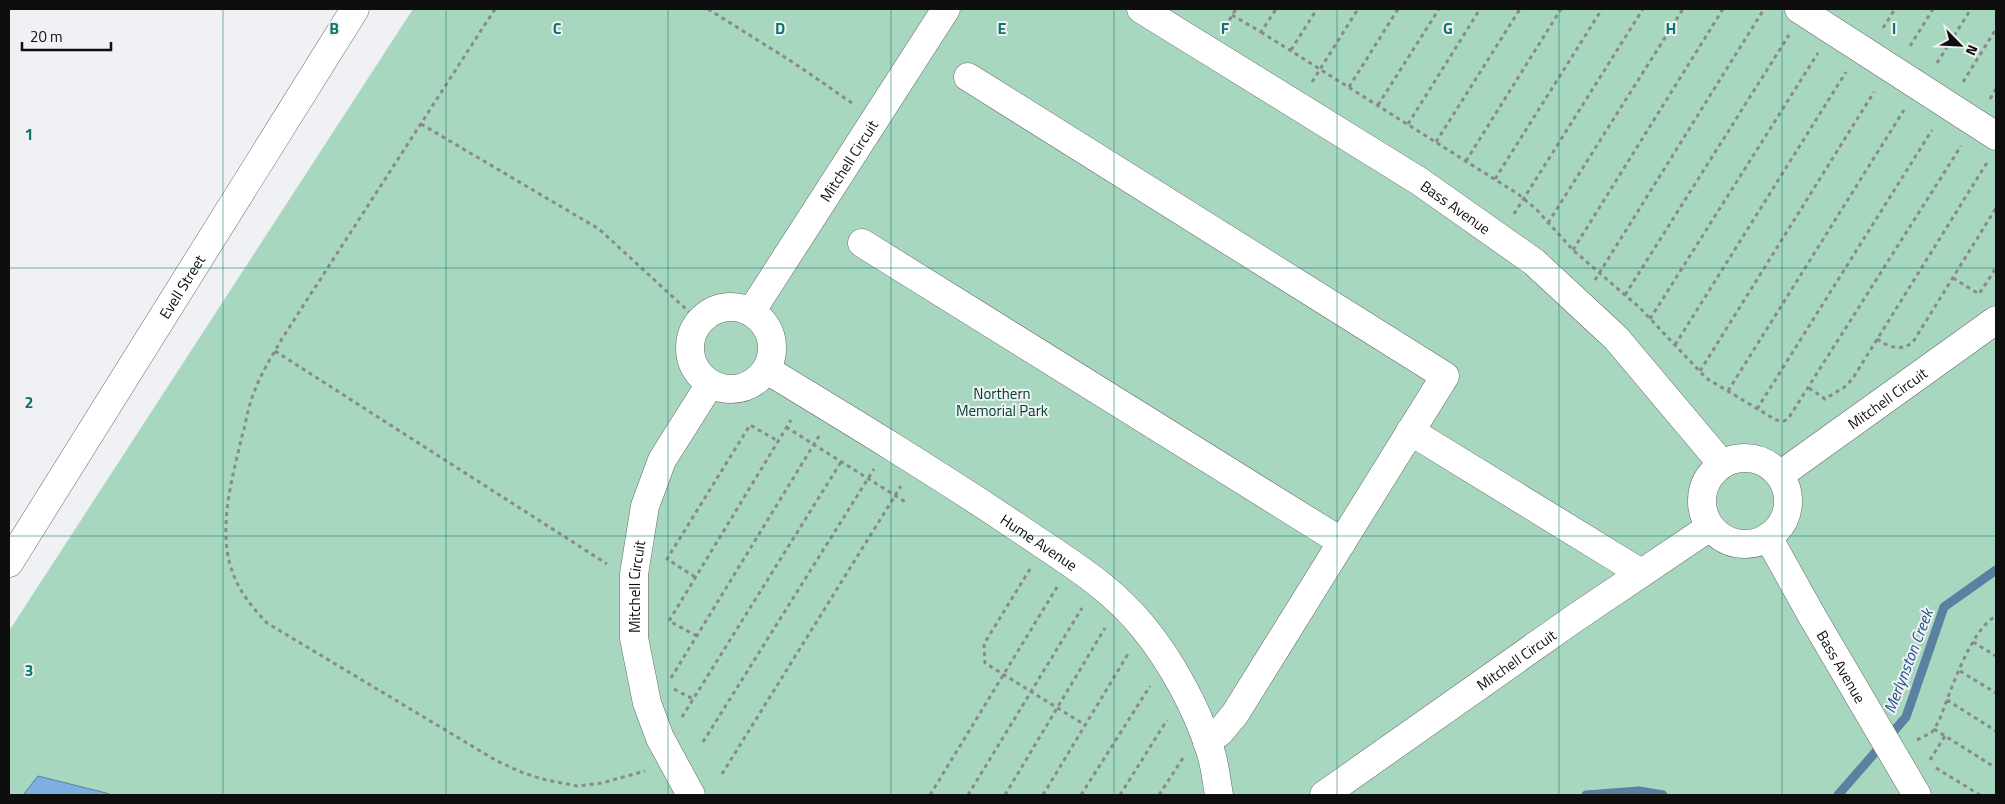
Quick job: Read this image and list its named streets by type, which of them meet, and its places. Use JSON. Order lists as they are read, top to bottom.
{
  "streets": {
    "street": [
      "Mitchell Circuit",
      "Bass Avenue",
      "Evell Street",
      "Hume Avenue"
    ]
  },
  "crossings": [
    ["Mitchell Circuit", "Bass Avenue"],
    ["Mitchell Circuit", "Hume Avenue"]
  ],
  "water": ["Merlynston Creek"],
  "parks": ["Northern Memorial Park"],
  "scale_bar": "20 m",
  "north": "bottom right",
  "grid": {
    "columns": [
      "B",
      "C",
      "D",
      "E",
      "F",
      "G",
      "H",
      "I"
    ],
    "rows": ["1", "2", "3"]
  }
}
